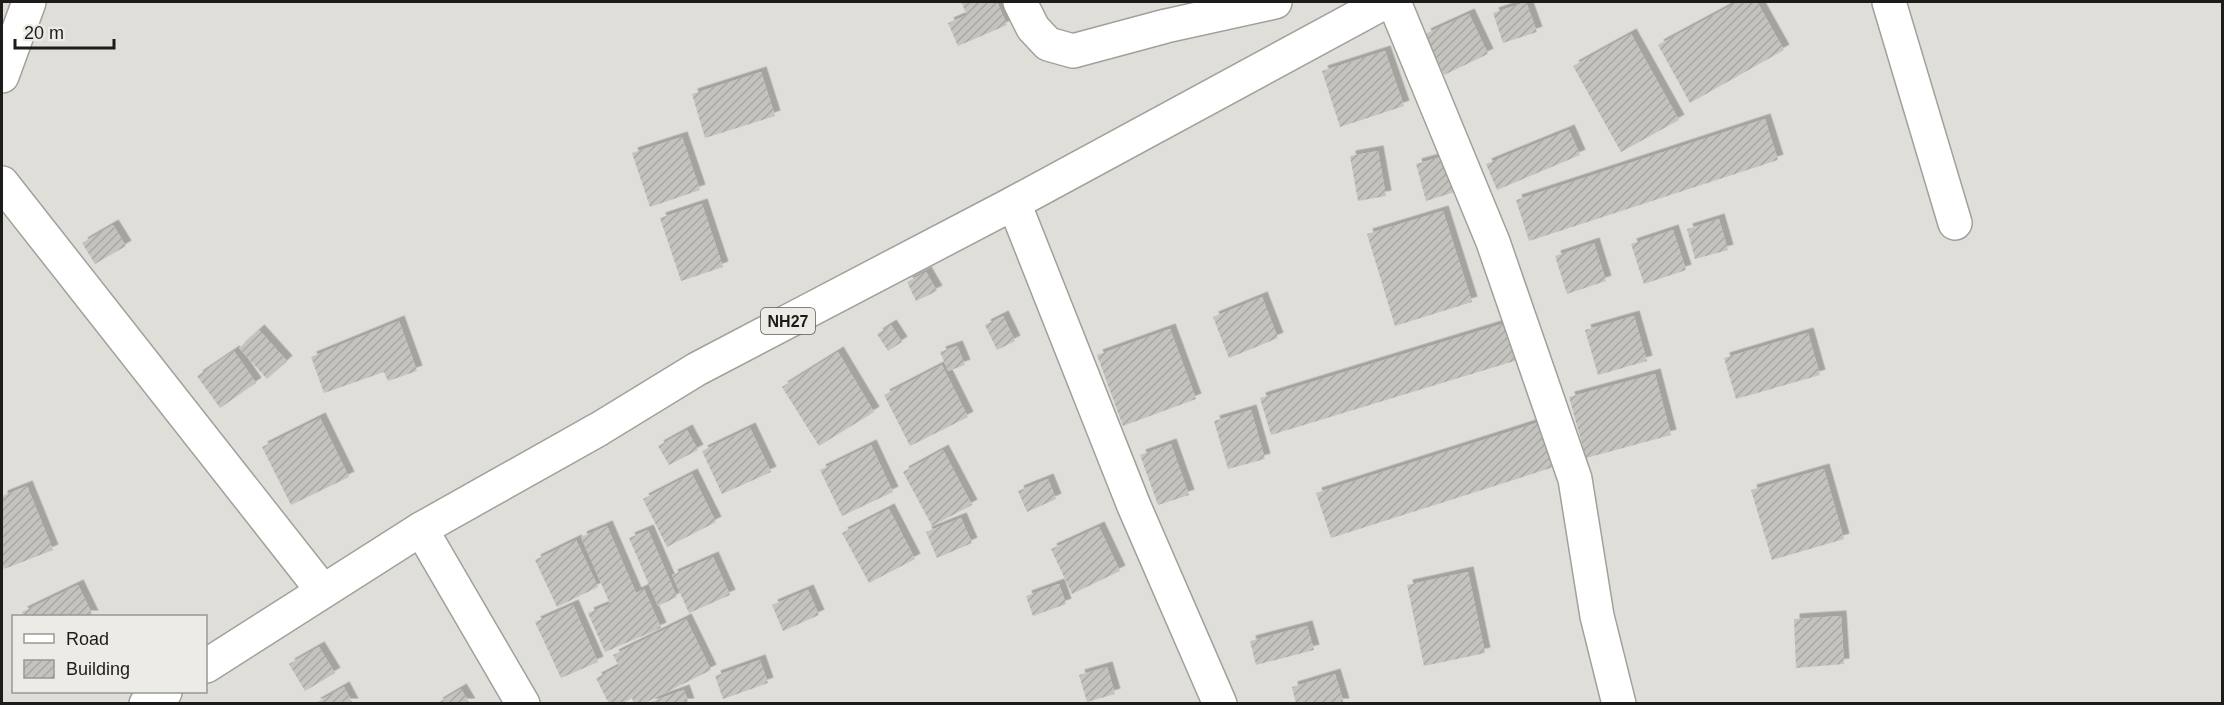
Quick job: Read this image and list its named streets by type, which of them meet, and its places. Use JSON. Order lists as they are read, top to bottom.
{
  "streets": {
    "main road": ["NH27"]
  },
  "legend": ["Road", "Building"],
  "scale_bar": "20 m"
}
